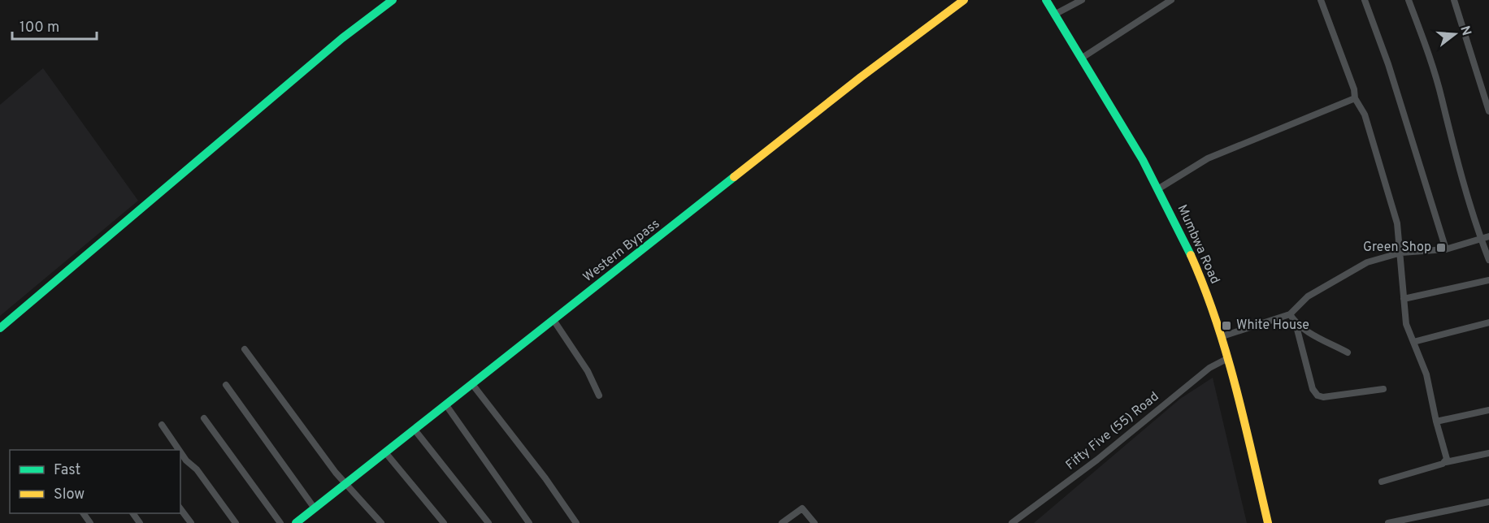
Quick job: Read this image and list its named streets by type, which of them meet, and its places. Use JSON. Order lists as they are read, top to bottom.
{
  "streets": {
    "main road": ["Mumbwa Road", "Western Bypass"],
    "street": ["Fifty Five (55) Road"]
  },
  "crossings": [
    ["Mumbwa Road", "Fifty Five (55) Road"]
  ],
  "places": {
    "transit": ["Green Shop", "White House"]
  },
  "legend": ["Fast", "Slow"],
  "scale_bar": "100 m",
  "north": "right"
}
